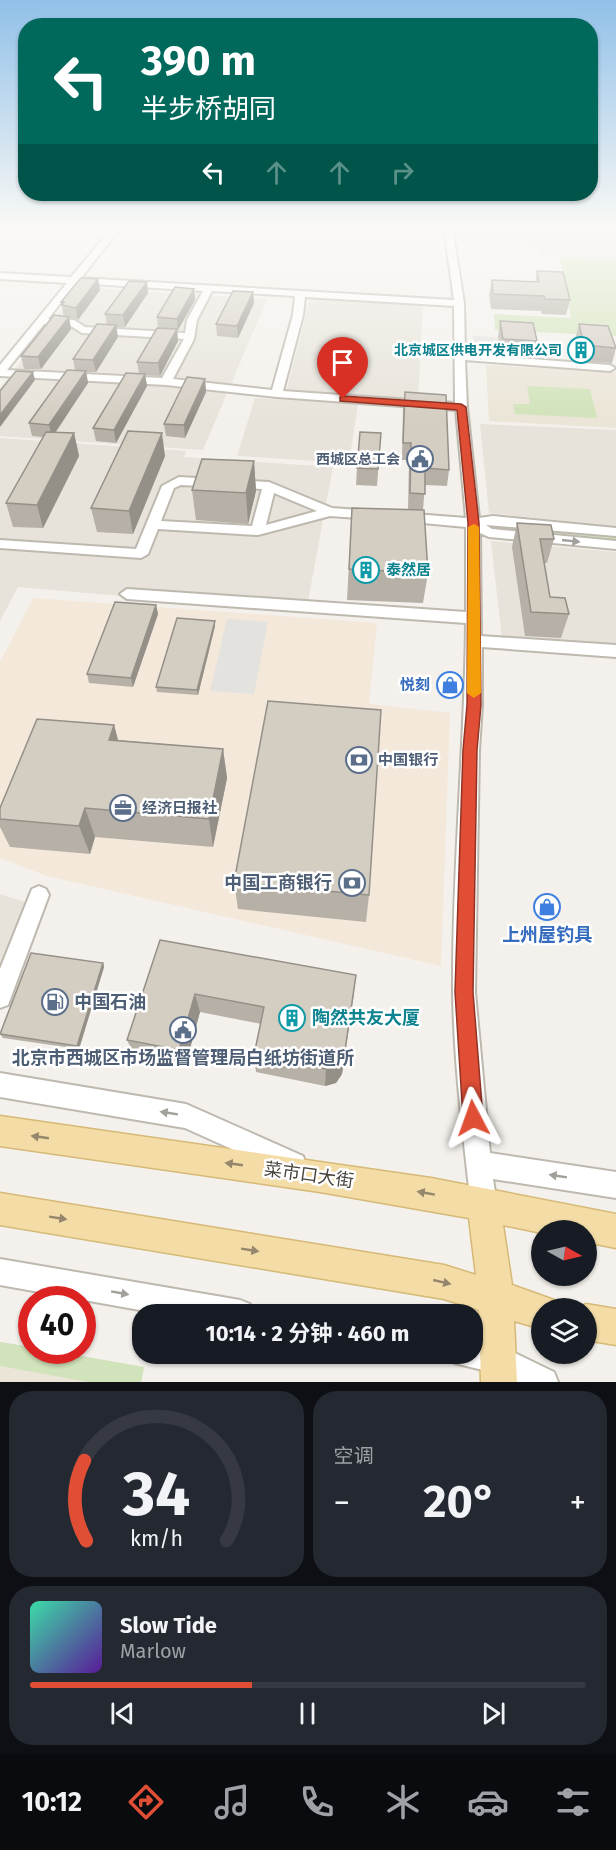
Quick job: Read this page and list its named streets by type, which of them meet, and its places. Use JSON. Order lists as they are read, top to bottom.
{
  "streets": {
    "main road": ["菜市口大街"]
  },
  "places": {
    "building": ["北京城区供电开发有限公司", "泰然居", "陶然共友大厦"],
    "public building": ["西城区总工会", "北京市西城区市场监督管理局白纸坊街道所"],
    "shop": ["悦刻", "上州屋钓具"],
    "bank": ["中国银行", "中国工商银行"],
    "office": ["经济日报社"],
    "fuel station": ["中国石油"]
  },
  "north": "right",
  "page": {
    "turn": ["390 m", "半步桥胡同"],
    "limit": "40",
    "trip": "10:14 · 2 分钟 · 460 m",
    "tile": "空调",
    "heat": ["−", "20°", "+"],
    "song": ["Slow Tide", "Marlow"],
    "tabs": "10:12",
    "gauge": ["34", "km/h"]
  }
}
